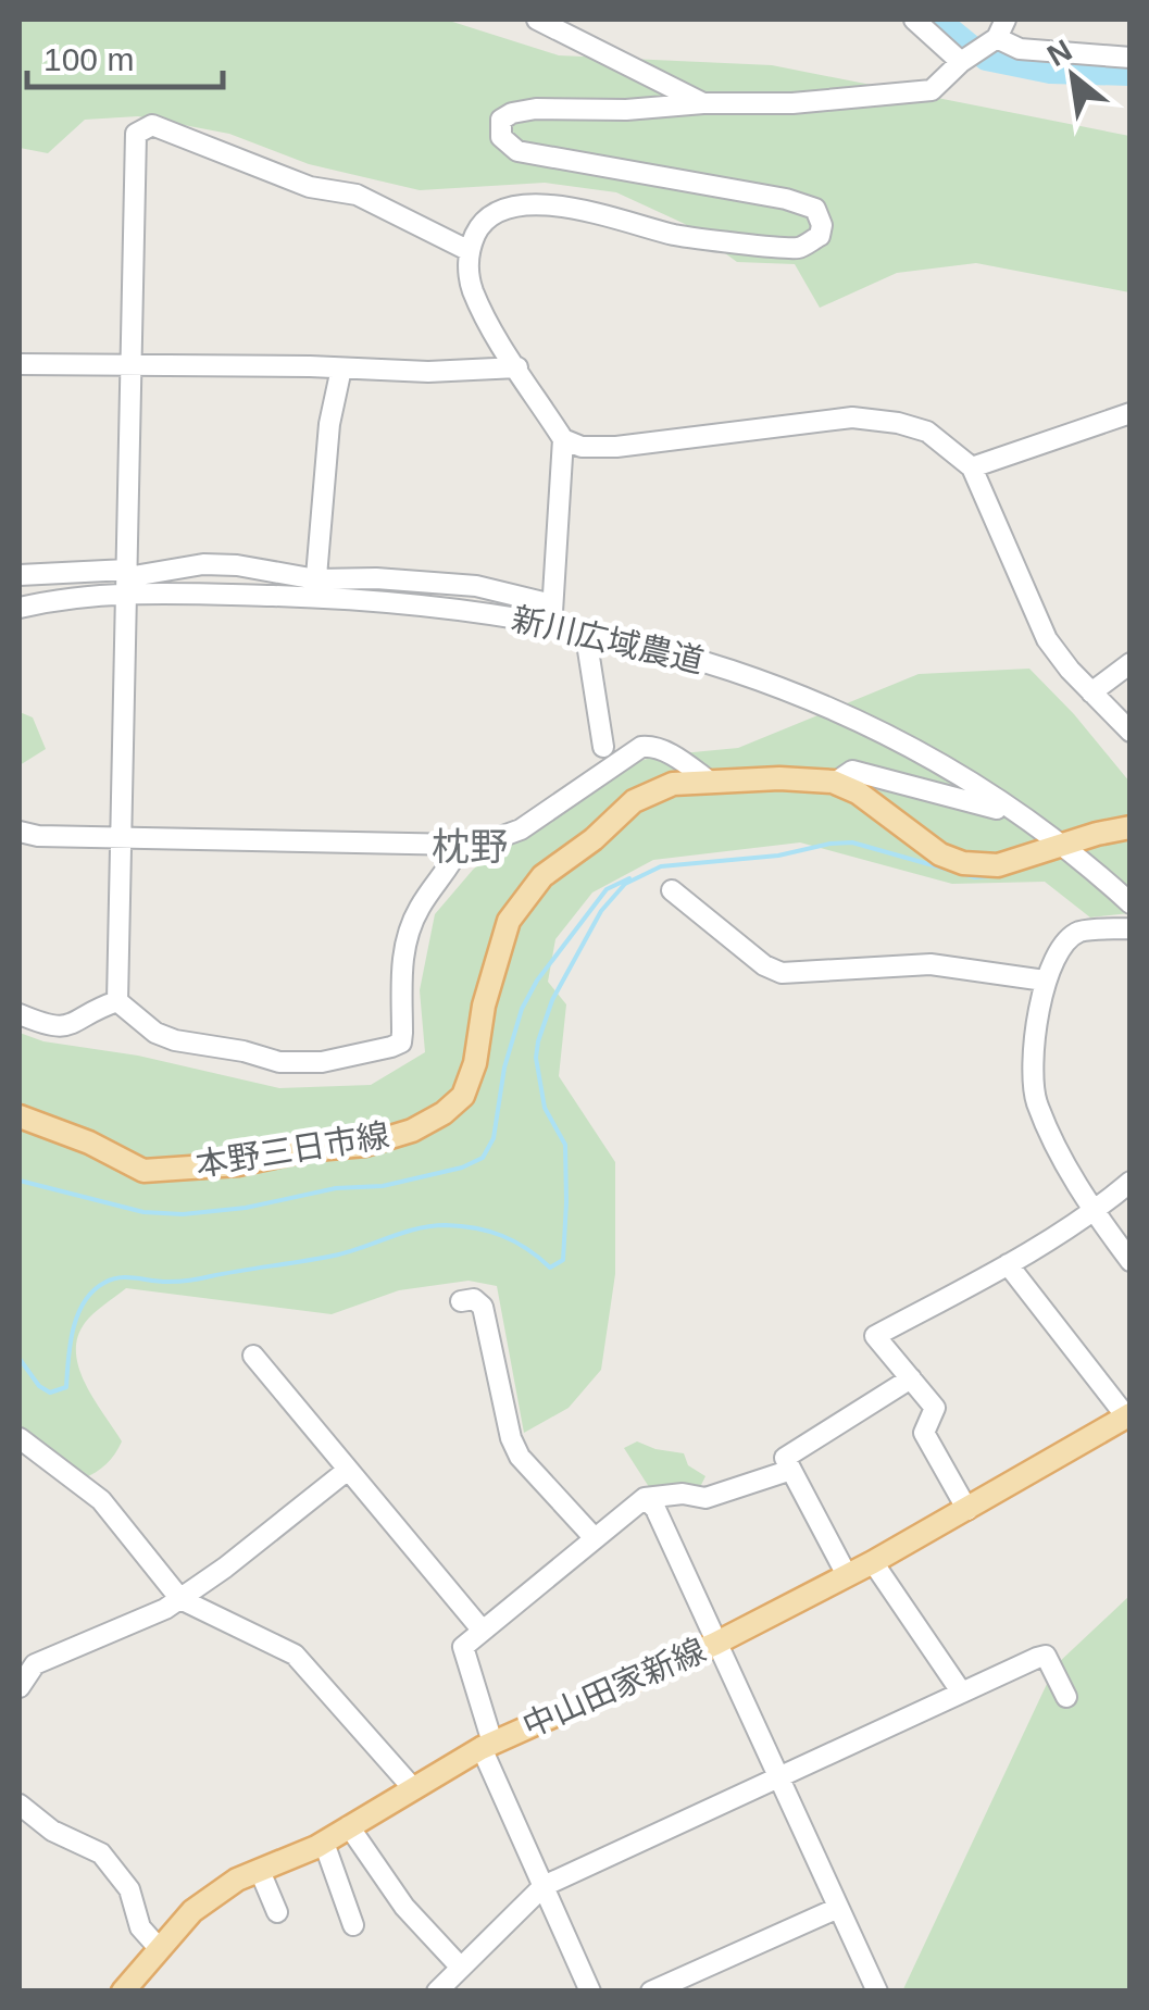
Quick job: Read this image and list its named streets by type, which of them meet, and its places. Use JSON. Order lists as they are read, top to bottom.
{
  "streets": {
    "main road": ["本野三日市線", "中山田家新線"],
    "street": ["新川広域農道"]
  },
  "crossings": [
    ["新川広域農道", "本野三日市線"]
  ],
  "districts": ["枕野"],
  "scale_bar": "100 m",
  "north": "top left"
}
